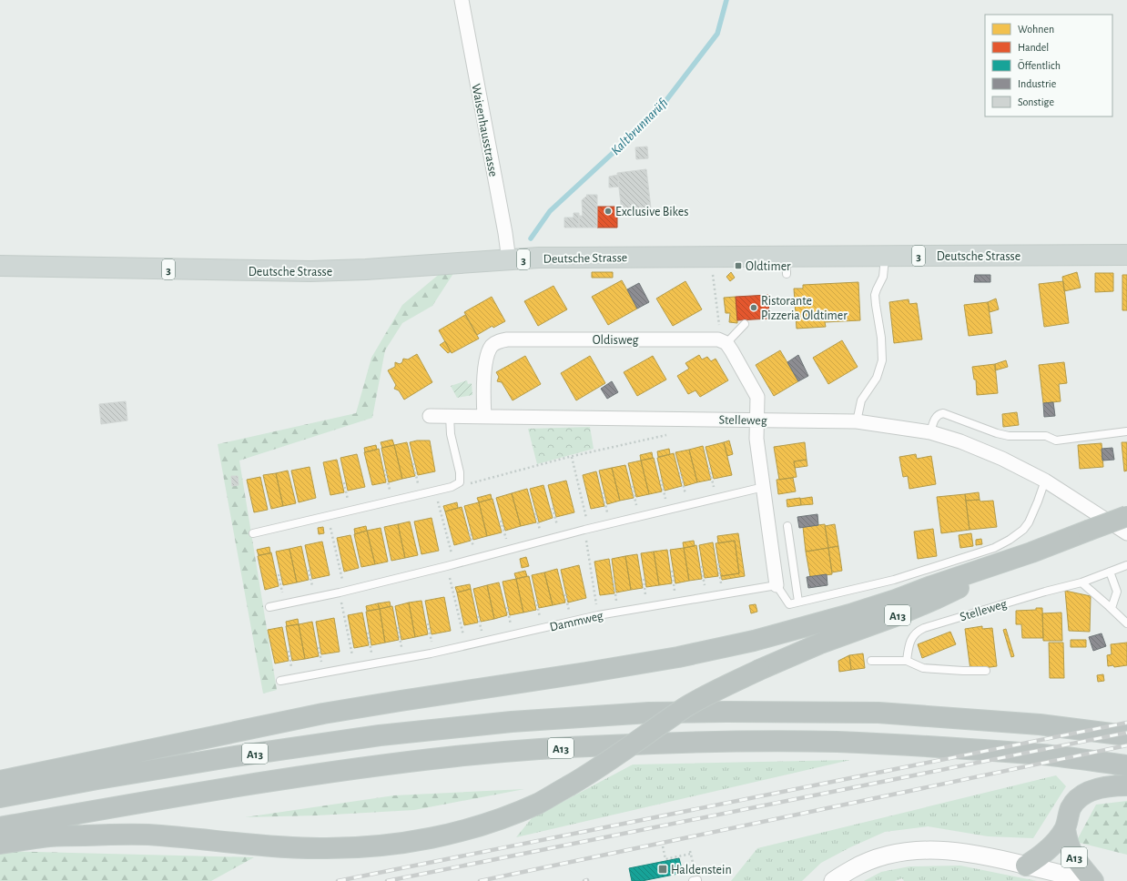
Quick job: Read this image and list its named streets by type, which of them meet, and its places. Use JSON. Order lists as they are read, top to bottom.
{
  "streets": {
    "highway": ["A13"],
    "main road": ["3", "Deutsche Strasse"],
    "street": ["Waisenhausstrasse", "Oldisweg", "Stelleweg"],
    "lane": ["Dammweg"]
  },
  "crossings": [
    ["Waisenhausstrasse", "Deutsche Strasse"],
    ["Oldisweg", "Stelleweg"]
  ],
  "water": ["Kaltbrunnarüfi"],
  "places": {
    "other": ["Exclusive Bikes", "Ristorante Pizzeria Oldtimer"],
    "transit": ["Oldtimer", "Haldenstein"]
  },
  "legend": [
    "Wohnen",
    "Handel",
    "Öffentlich",
    "Industrie",
    "Sonstige"
  ]
}
